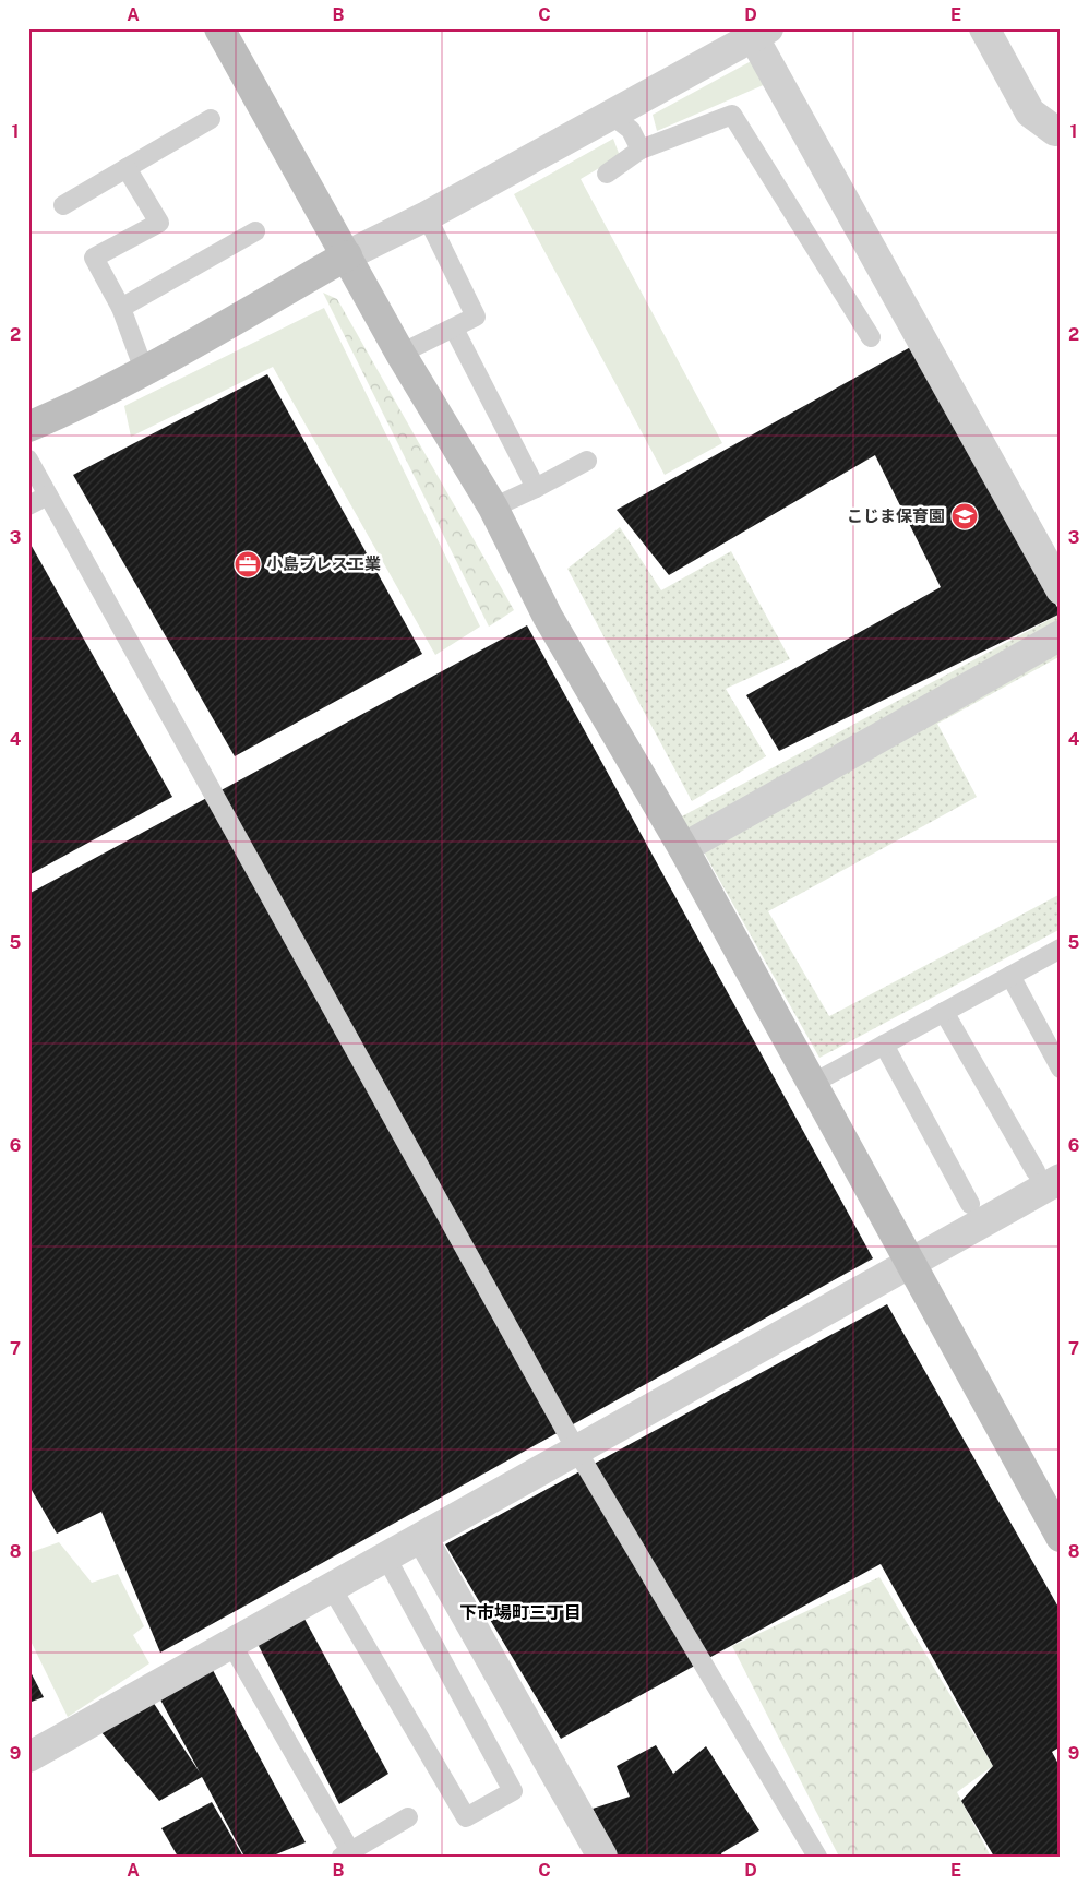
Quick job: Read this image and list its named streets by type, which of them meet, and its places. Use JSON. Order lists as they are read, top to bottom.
{
  "districts": ["下市場町三丁目"],
  "places": {
    "school or university": ["こじま保育園"],
    "office": ["小島プレス工業"]
  },
  "grid": {
    "columns": [
      "A",
      "B",
      "C",
      "D",
      "E"
    ],
    "rows": [
      "1",
      "2",
      "3",
      "4",
      "5",
      "6",
      "7",
      "8",
      "9"
    ]
  }
}
